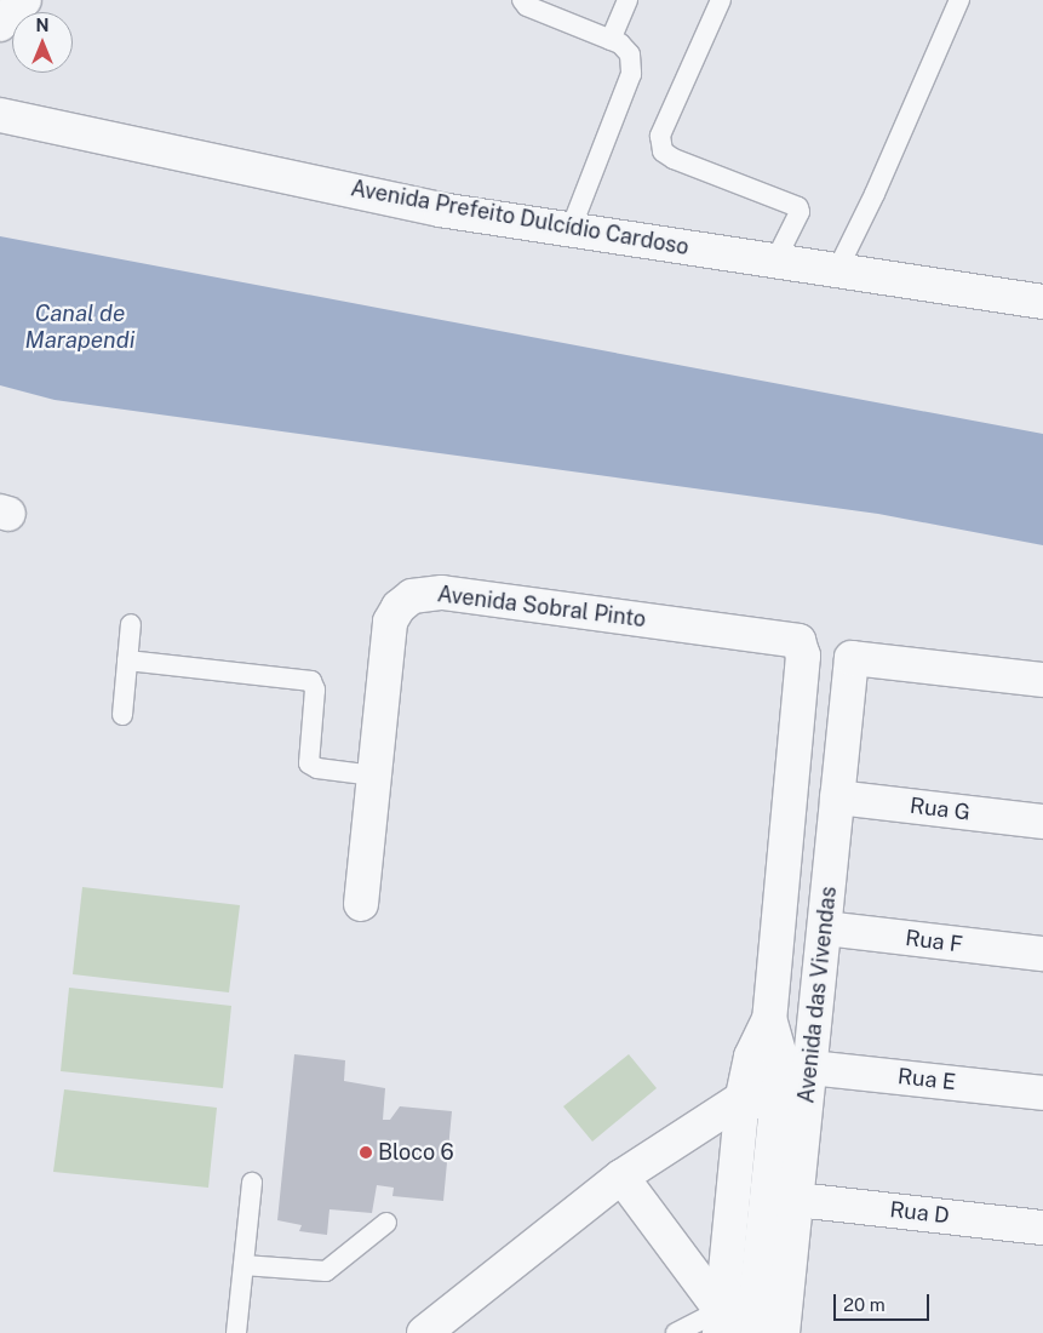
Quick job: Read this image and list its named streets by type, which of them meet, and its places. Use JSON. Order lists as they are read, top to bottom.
{
  "streets": {
    "street": [
      "Avenida Prefeito Dulcídio Cardoso",
      "Avenida Sobral Pinto",
      "Rua G",
      "Rua F",
      "Avenida das Vivendas",
      "Rua E",
      "Rua D"
    ]
  },
  "crossings": [
    ["Rua G", "Avenida das Vivendas"],
    ["Rua F", "Avenida das Vivendas"],
    ["Avenida das Vivendas", "Rua E"],
    ["Avenida das Vivendas", "Rua D"]
  ],
  "water": ["Canal de Marapendi"],
  "places": ["Bloco 6"],
  "scale_bar": "20 m",
  "north": "top"
}
